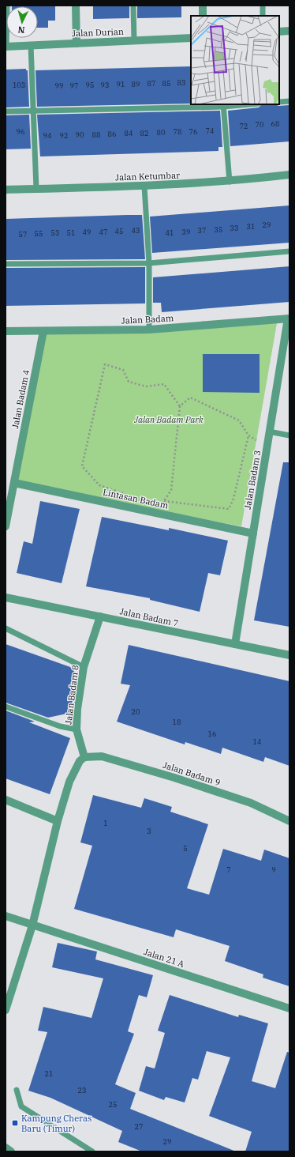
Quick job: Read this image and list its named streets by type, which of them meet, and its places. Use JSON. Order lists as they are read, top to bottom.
{
  "streets": {
    "street": [
      "Jalan Durian",
      "Jalan Ketumbar",
      "Jalan Badam",
      "Jalan Badam 4",
      "Jalan Badam 3",
      "Lintasan Badam",
      "Jalan Badam 7",
      "Jalan Badam 8",
      "Jalan Badam 9",
      "Jalan 21 A"
    ]
  },
  "crossings": [
    ["Jalan Badam", "Jalan Badam 4"],
    ["Jalan Badam", "Jalan Badam 3"],
    ["Jalan Badam 4", "Lintasan Badam"],
    ["Jalan Badam 3", "Lintasan Badam"],
    ["Jalan Badam 3", "Jalan Badam 7"],
    ["Jalan Badam 7", "Jalan Badam 8"],
    ["Jalan Badam 8", "Jalan Badam 9"]
  ],
  "parks": ["Jalan Badam Park"],
  "places": {
    "transit": ["Kampung Cheras Baru (Timur)"]
  },
  "house_numbers": [
    "83",
    "87",
    "85",
    "91",
    "89",
    "103",
    "95",
    "93",
    "99",
    "97",
    "68",
    "70",
    "72",
    "74",
    "96",
    "78",
    "76",
    "80",
    "84",
    "82",
    "86",
    "90",
    "88",
    "94",
    "92",
    "29",
    "31",
    "33",
    "35",
    "43",
    "37",
    "45",
    "49",
    "47",
    "39",
    "53",
    "51",
    "41",
    "55",
    "57",
    "20",
    "18",
    "16",
    "14",
    "1",
    "3",
    "5",
    "7",
    "9",
    "21",
    "23",
    "25",
    "27",
    "29"
  ],
  "north": "bottom"
}
